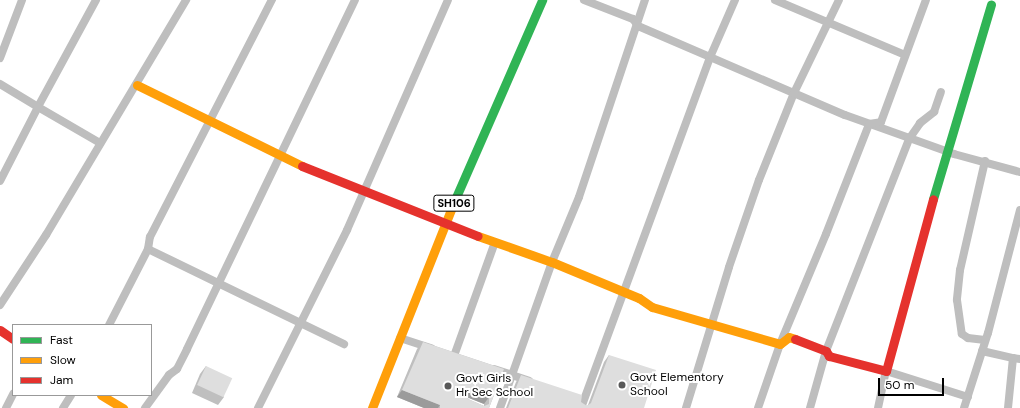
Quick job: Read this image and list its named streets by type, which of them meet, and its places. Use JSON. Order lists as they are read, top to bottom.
{
  "streets": {
    "street": ["SH106"]
  },
  "places": ["Govt Elementory School", "Govt Girls Hr Sec School"],
  "legend": ["Fast", "Slow", "Jam"],
  "scale_bar": "50 m"
}
